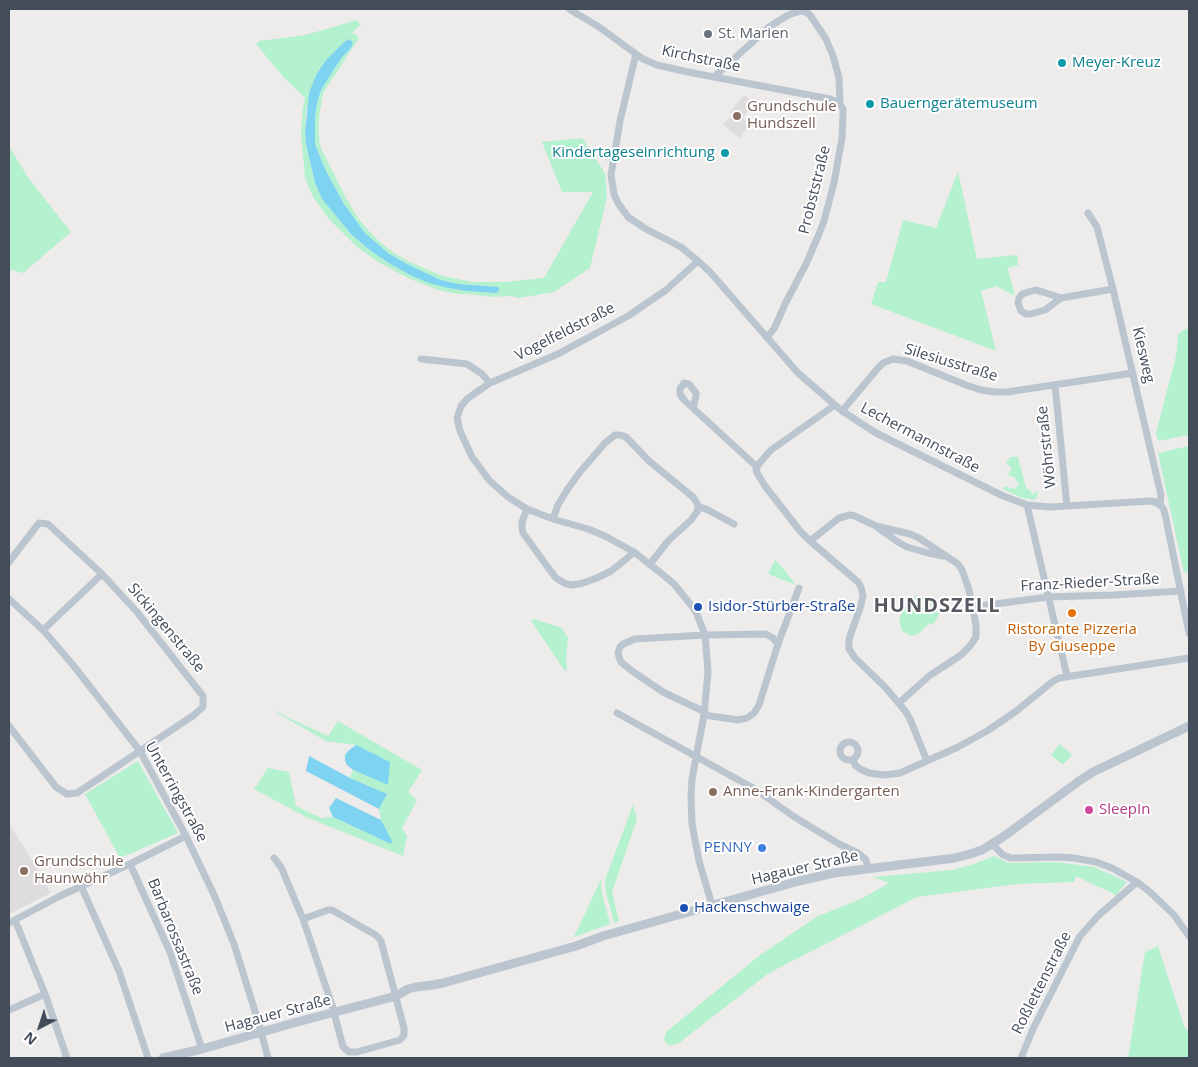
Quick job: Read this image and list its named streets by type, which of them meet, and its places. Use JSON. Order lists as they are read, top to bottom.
{
  "streets": {
    "street": [
      "Kirchstraße",
      "Probststraße",
      "Vogelfeldstraße",
      "Kiesweg",
      "Silesiusstraße",
      "Lechermannstraße",
      "Wöhrstraße",
      "Franz-Rieder-Straße",
      "Sickingenstraße",
      "Unterringstraße",
      "Hagauer Straße",
      "Barbarossastraße",
      "Roßlettenstraße"
    ]
  },
  "crossings": [
    ["Kirchstraße", "Probststraße"],
    ["Kirchstraße", "Lechermannstraße"],
    ["Probststraße", "Lechermannstraße"],
    ["Vogelfeldstraße", "Lechermannstraße"],
    ["Kiesweg", "Silesiusstraße"],
    ["Kiesweg", "Lechermannstraße"],
    ["Silesiusstraße", "Lechermannstraße"],
    ["Silesiusstraße", "Wöhrstraße"],
    ["Lechermannstraße", "Wöhrstraße"],
    ["Sickingenstraße", "Unterringstraße"],
    ["Unterringstraße", "Hagauer Straße"],
    ["Hagauer Straße", "Barbarossastraße"]
  ],
  "districts": ["HUNDSZELL"],
  "places": [
    "St. Marien",
    "Meyer-Kreuz",
    "Bauerngerätemuseum",
    "Grundschule Hundszell",
    "Kindertageseinrichtung",
    "Isidor-Stürber-Straße",
    "Ristorante Pizzeria By Giuseppe",
    "Anne-Frank-Kindergarten",
    "SleepIn",
    "PENNY",
    "Grundschule Haunwöhr",
    "Hackenschwaige"
  ],
  "north": "bottom left"
}
